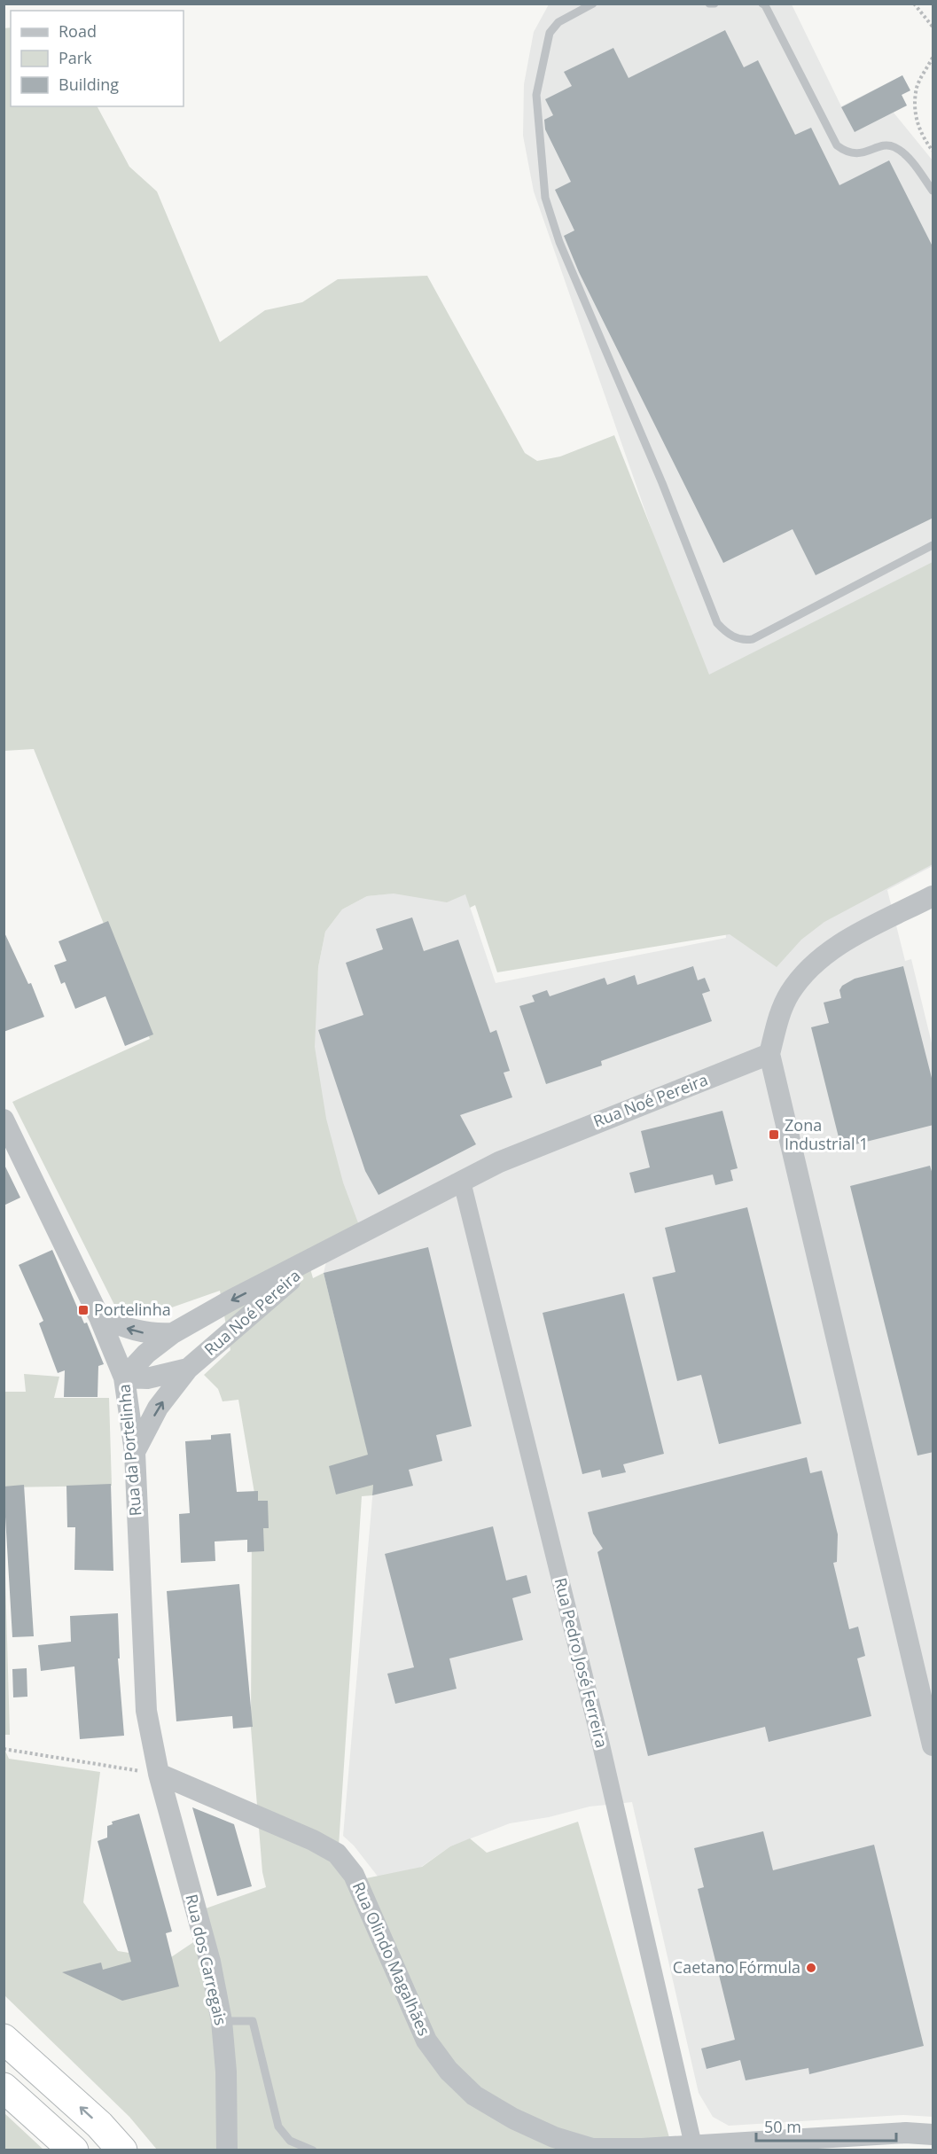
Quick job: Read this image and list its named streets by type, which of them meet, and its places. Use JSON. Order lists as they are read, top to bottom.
{
  "streets": {
    "street": [
      "Rua Noé Pereira",
      "Rua da Portelinha",
      "Rua Pedro José Ferreira",
      "Rua Olindo Magalhães",
      "Rua dos Carregais"
    ]
  },
  "crossings": [
    ["Rua Noé Pereira", "Rua da Portelinha"],
    ["Rua Noé Pereira", "Rua Pedro José Ferreira"],
    ["Rua da Portelinha", "Rua Olindo Magalhães"],
    ["Rua da Portelinha", "Rua dos Carregais"],
    ["Rua Pedro José Ferreira", "Rua Olindo Magalhães"],
    ["Rua Olindo Magalhães", "Rua dos Carregais"]
  ],
  "places": {
    "transit": ["Zona Industrial 1", "Portelinha"],
    "other": ["Caetano Fórmula"]
  },
  "legend": ["Road", "Park", "Building"],
  "scale_bar": "50 m"
}
